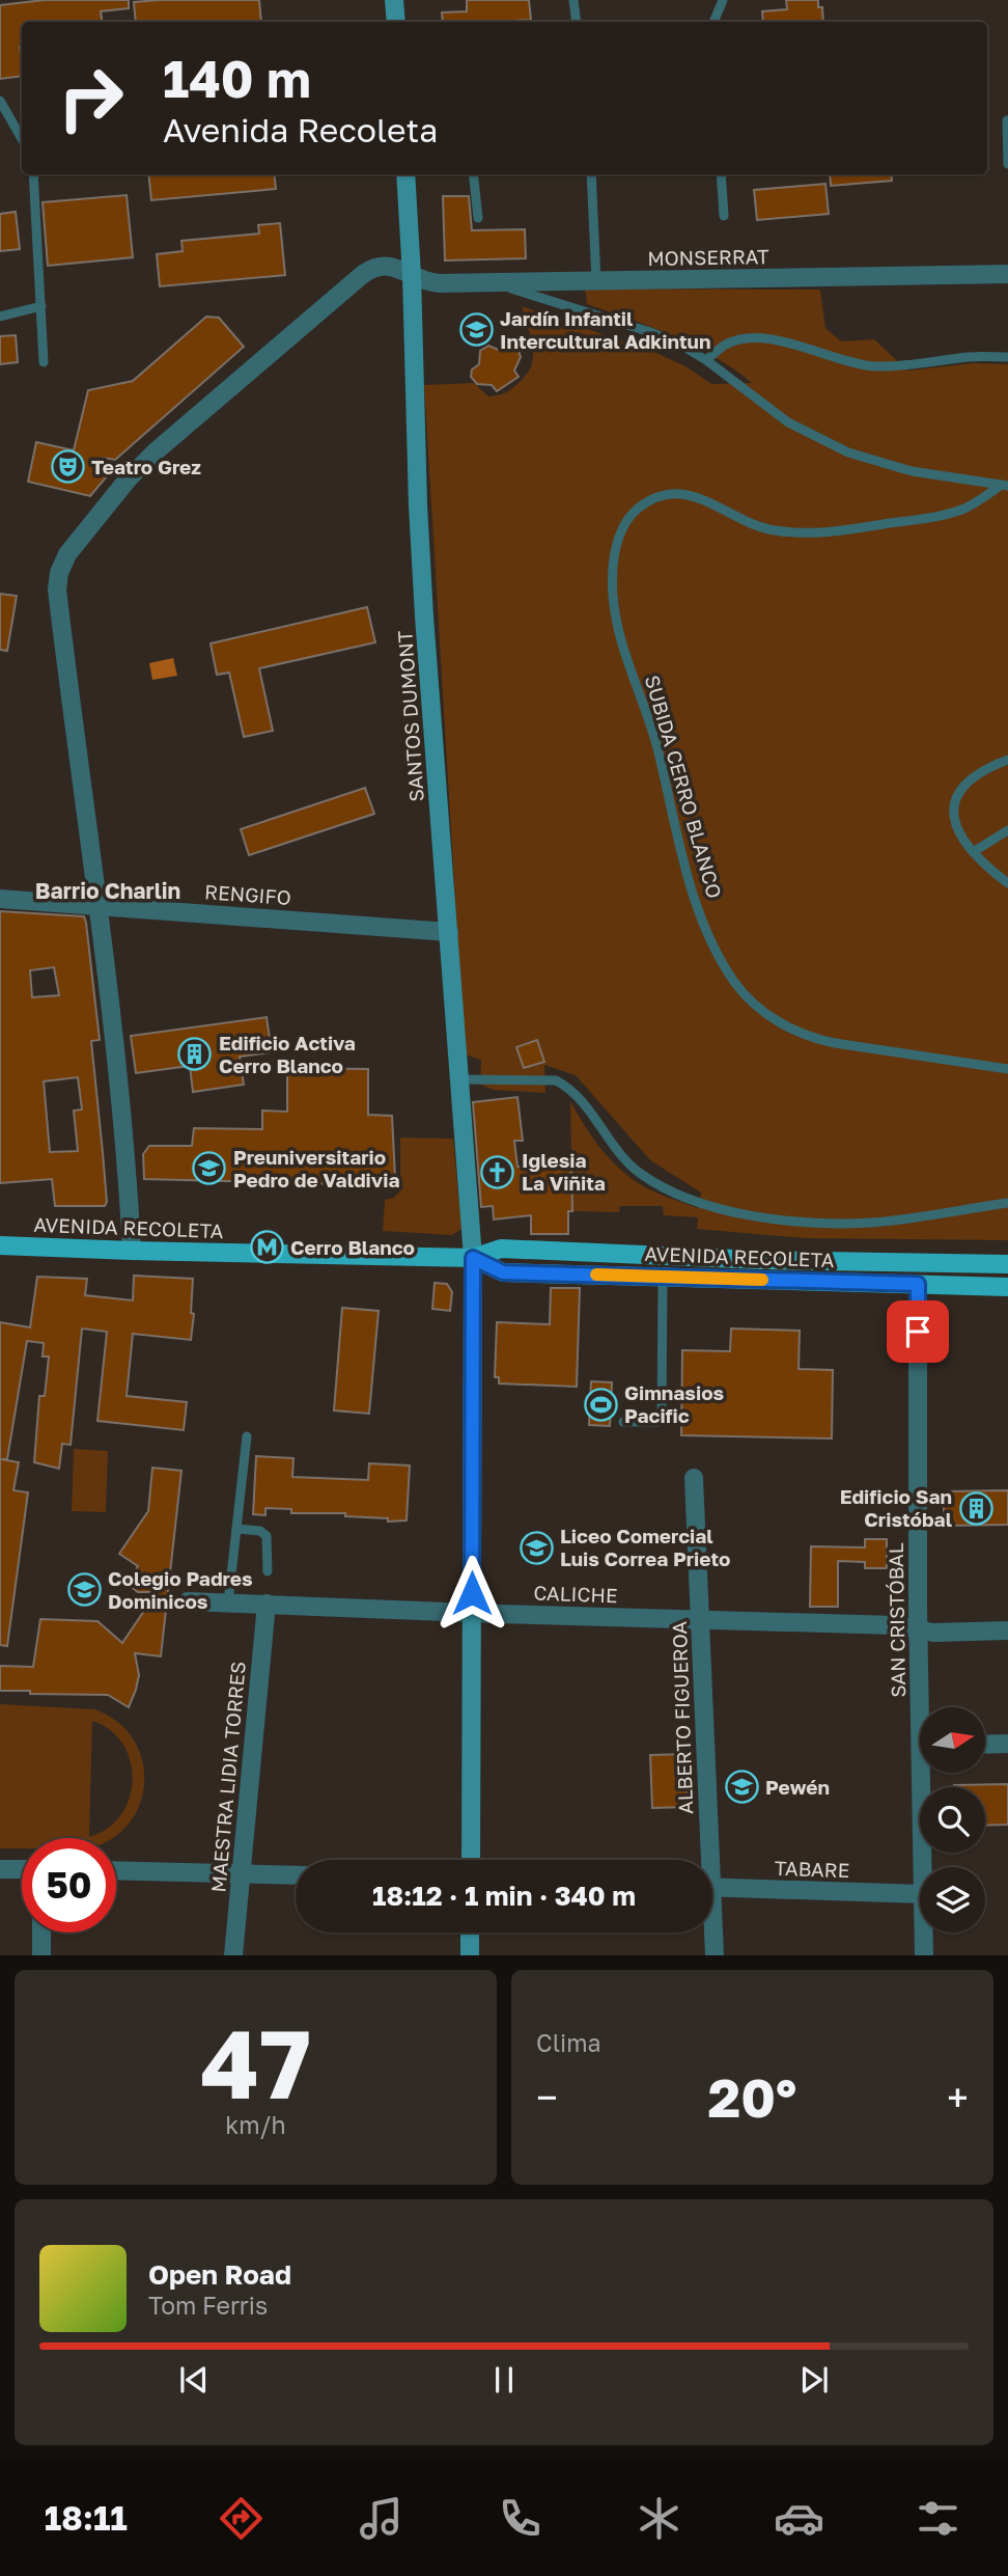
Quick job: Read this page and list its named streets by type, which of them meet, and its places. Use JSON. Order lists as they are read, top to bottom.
{
  "streets": {
    "main road": ["SANTOS DUMONT", "AVENIDA RECOLETA"],
    "street": [
      "MONSERRAT",
      "RENGIFO",
      "CALICHE",
      "SAN CRISTÓBAL",
      "ALBERTO FIGUEROA",
      "MAESTRA LIDIA TORRES",
      "TABARE"
    ],
    "lane": ["SUBIDA CERRO BLANCO"]
  },
  "crossings": [
    ["MONSERRAT", "SANTOS DUMONT"],
    ["MONSERRAT", "SUBIDA CERRO BLANCO"],
    ["MONSERRAT", "RENGIFO"],
    ["MONSERRAT", "AVENIDA RECOLETA"],
    ["SANTOS DUMONT", "RENGIFO"],
    ["SANTOS DUMONT", "AVENIDA RECOLETA"],
    ["SANTOS DUMONT", "CALICHE"],
    ["AVENIDA RECOLETA", "SAN CRISTÓBAL"],
    ["CALICHE", "SAN CRISTÓBAL"],
    ["CALICHE", "ALBERTO FIGUEROA"],
    ["CALICHE", "MAESTRA LIDIA TORRES"]
  ],
  "districts": ["Barrio Charlin"],
  "places": {
    "school or university": [
      "Jardín Infantil Intercultural Adkintun",
      "Preuniversitario Pedro de Valdivia",
      "Liceo Comercial Luis Correa Prieto",
      "Colegio Padres Dominicos",
      "Pewén"
    ],
    "theatre": ["Teatro Grez"],
    "building": ["Edificio Activa Cerro Blanco", "Edificio San Cristóbal"],
    "church": ["Iglesia La Viñita"],
    "metro station": ["Cerro Blanco"],
    "sports": ["Gimnasios Pacific"]
  },
  "north": "right",
  "page": {
    "turn": ["140 m", "Avenida Recoleta"],
    "limit": "50",
    "trip": "18:12 · 1 min · 340 m",
    "tile": [
      ["47", "km/h"],
      "Clima"
    ],
    "heat": ["−", "20°", "+"],
    "song": ["Open Road", "Tom Ferris"],
    "tabs": "18:11"
  }
}
